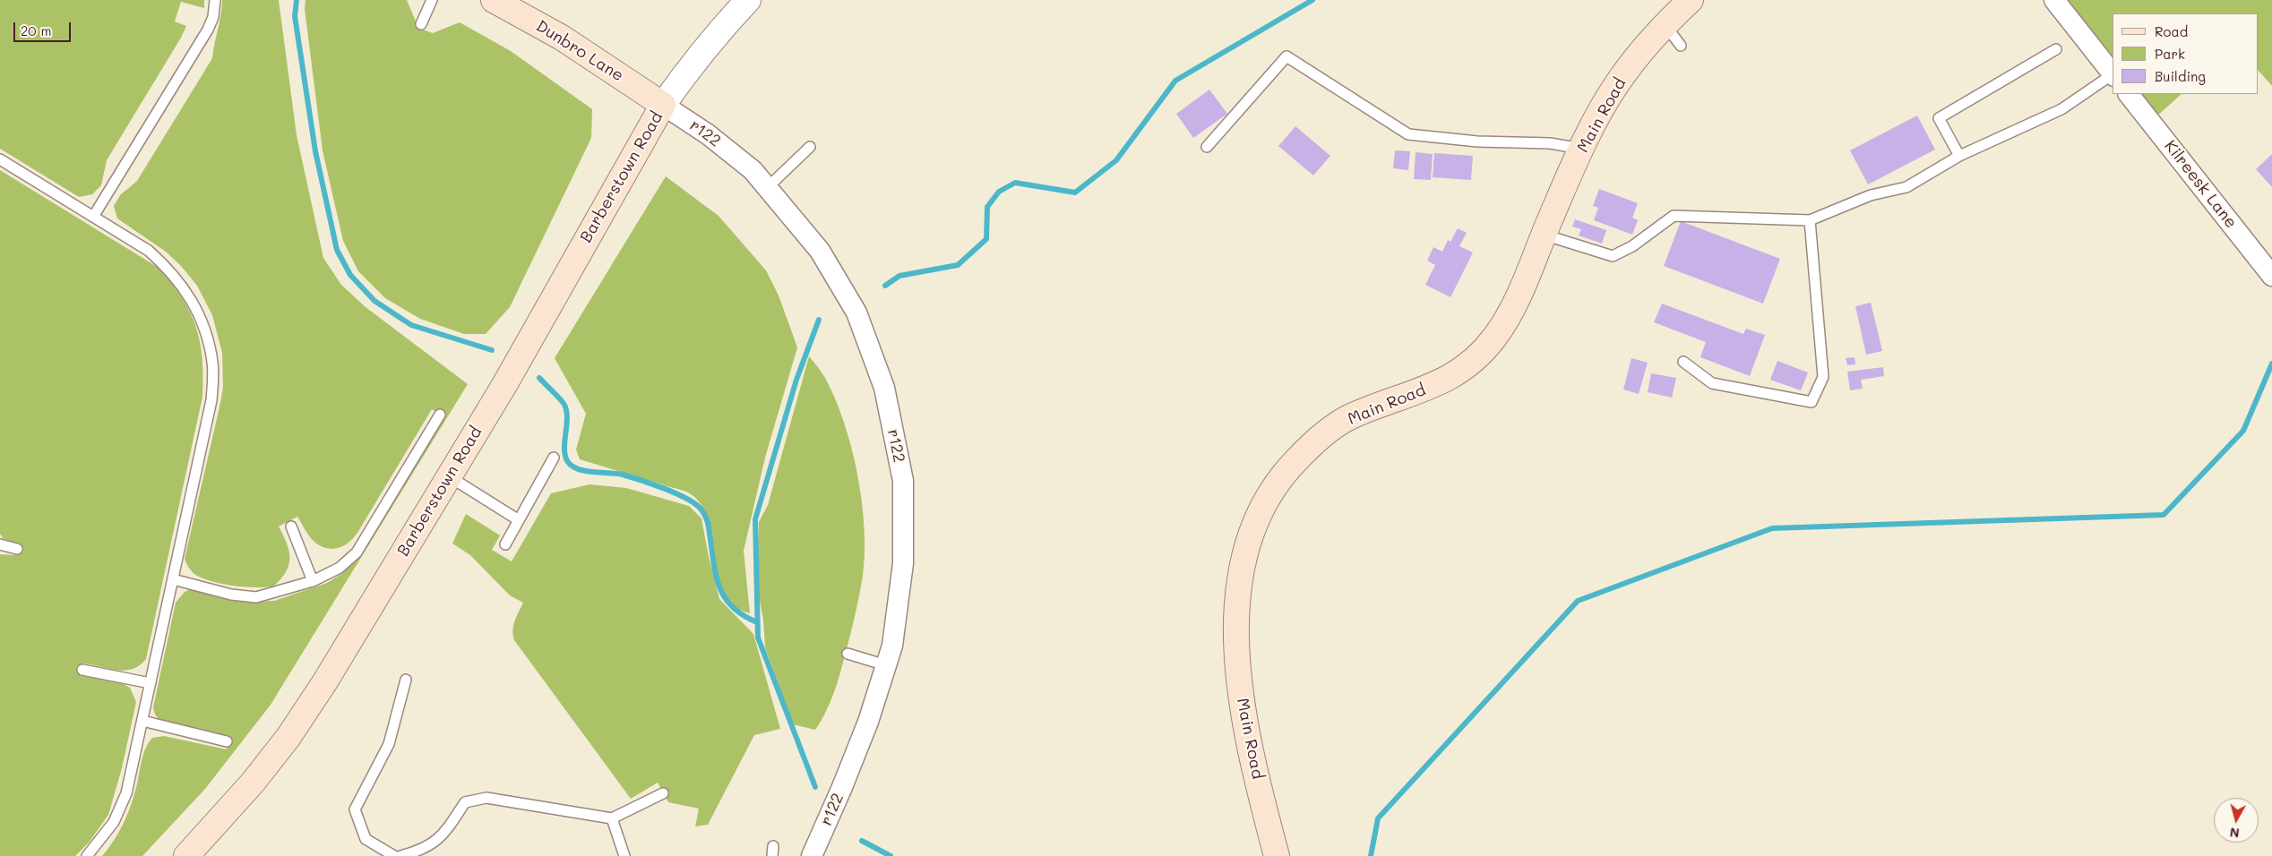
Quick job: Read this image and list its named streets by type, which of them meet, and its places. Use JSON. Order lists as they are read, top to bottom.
{
  "streets": {
    "main road": ["Dunbro Lane", "Main Road", "Barberstown Road"],
    "street": ["r122", "Kilreesk Lane"]
  },
  "crossings": [
    ["Dunbro Lane", "r122"],
    ["Dunbro Lane", "Barberstown Road"],
    ["r122", "Barberstown Road"]
  ],
  "legend": ["Road", "Park", "Building"],
  "scale_bar": "20 m",
  "north": "bottom"
}
